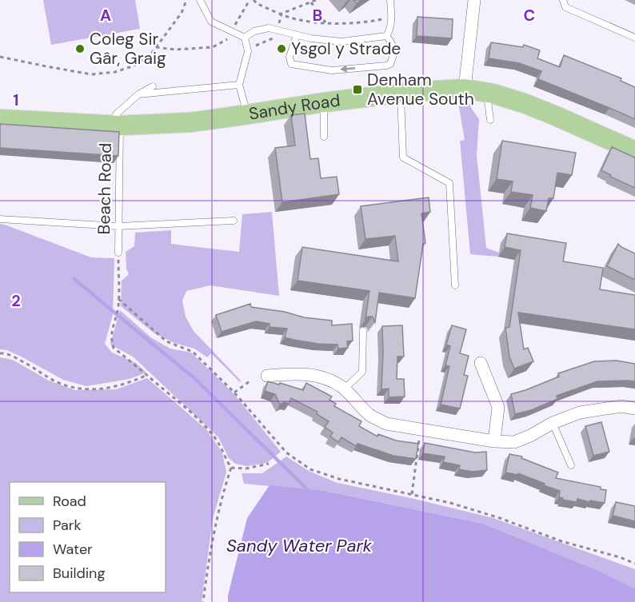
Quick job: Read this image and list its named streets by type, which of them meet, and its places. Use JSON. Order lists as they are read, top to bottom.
{
  "streets": {
    "main road": ["Sandy Road"],
    "lane": ["Beach Road"]
  },
  "crossings": [
    ["Sandy Road", "Beach Road"]
  ],
  "water": ["Sandy Water Park"],
  "places": {
    "other": ["Coleg Sir Gâr, Graig", "Ysgol y Strade"],
    "transit": ["Denham Avenue South"]
  },
  "legend": [
    "Road",
    "Park",
    "Water",
    "Building"
  ],
  "grid": {
    "columns": ["A", "B", "C"],
    "rows": ["1", "2"]
  }
}
